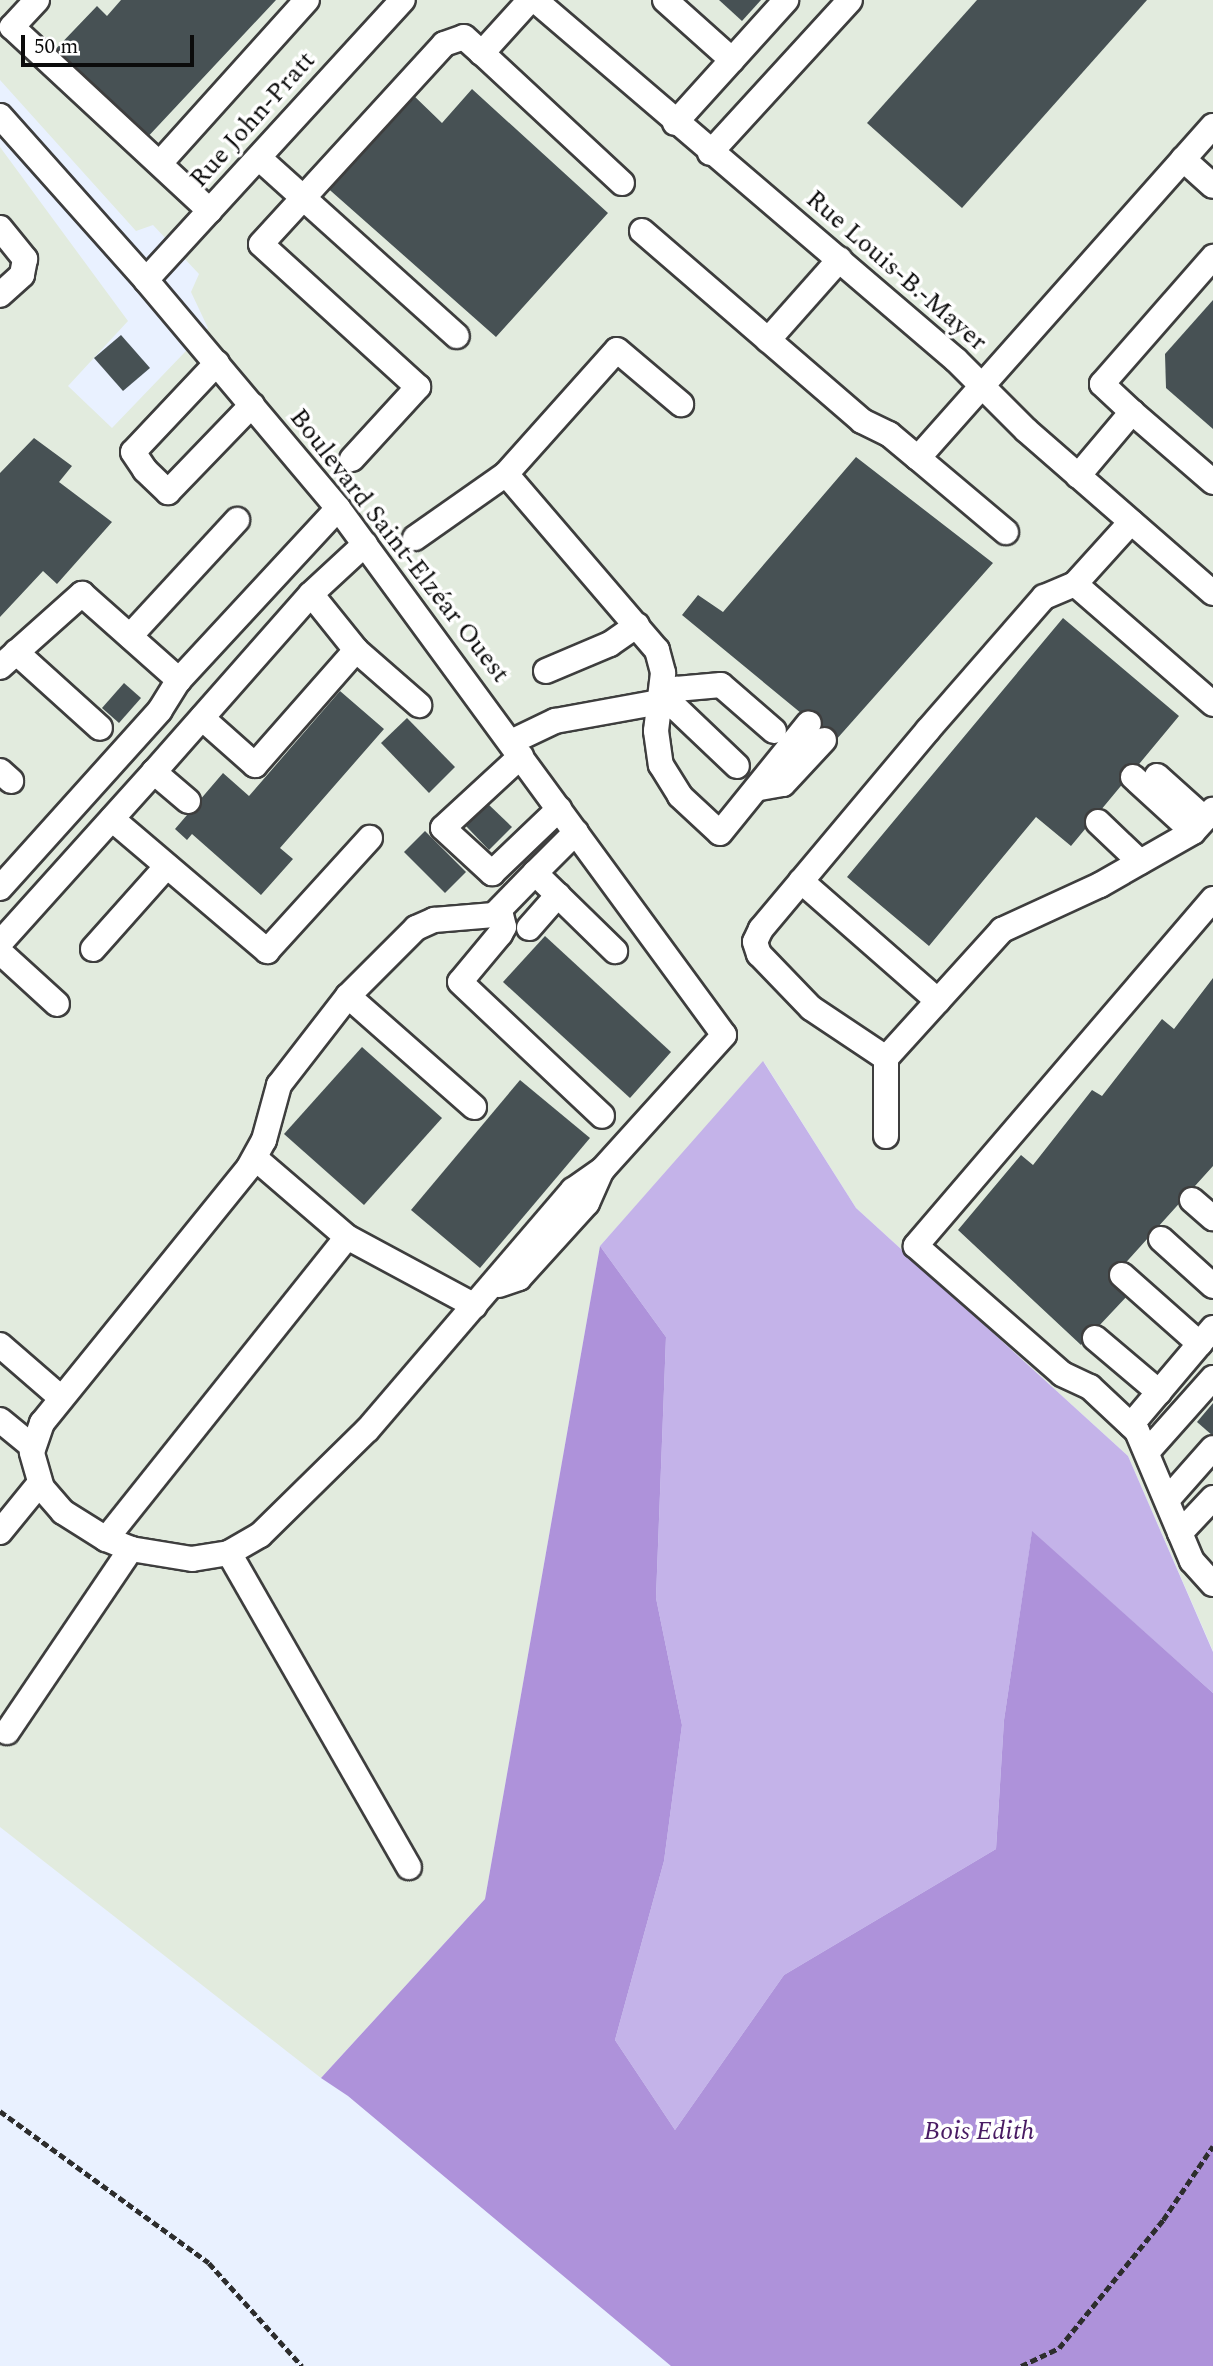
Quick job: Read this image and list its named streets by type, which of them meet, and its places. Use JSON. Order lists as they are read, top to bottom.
{
  "streets": {
    "street": ["Rue John-Pratt", "Rue Louis-B.-Mayer", "Boulevard Saint-Elzéar Ouest"]
  },
  "crossings": [
    ["Rue John-Pratt", "Boulevard Saint-Elzéar Ouest"]
  ],
  "parks": ["Bois Edith"],
  "scale_bar": "50 m"
}
